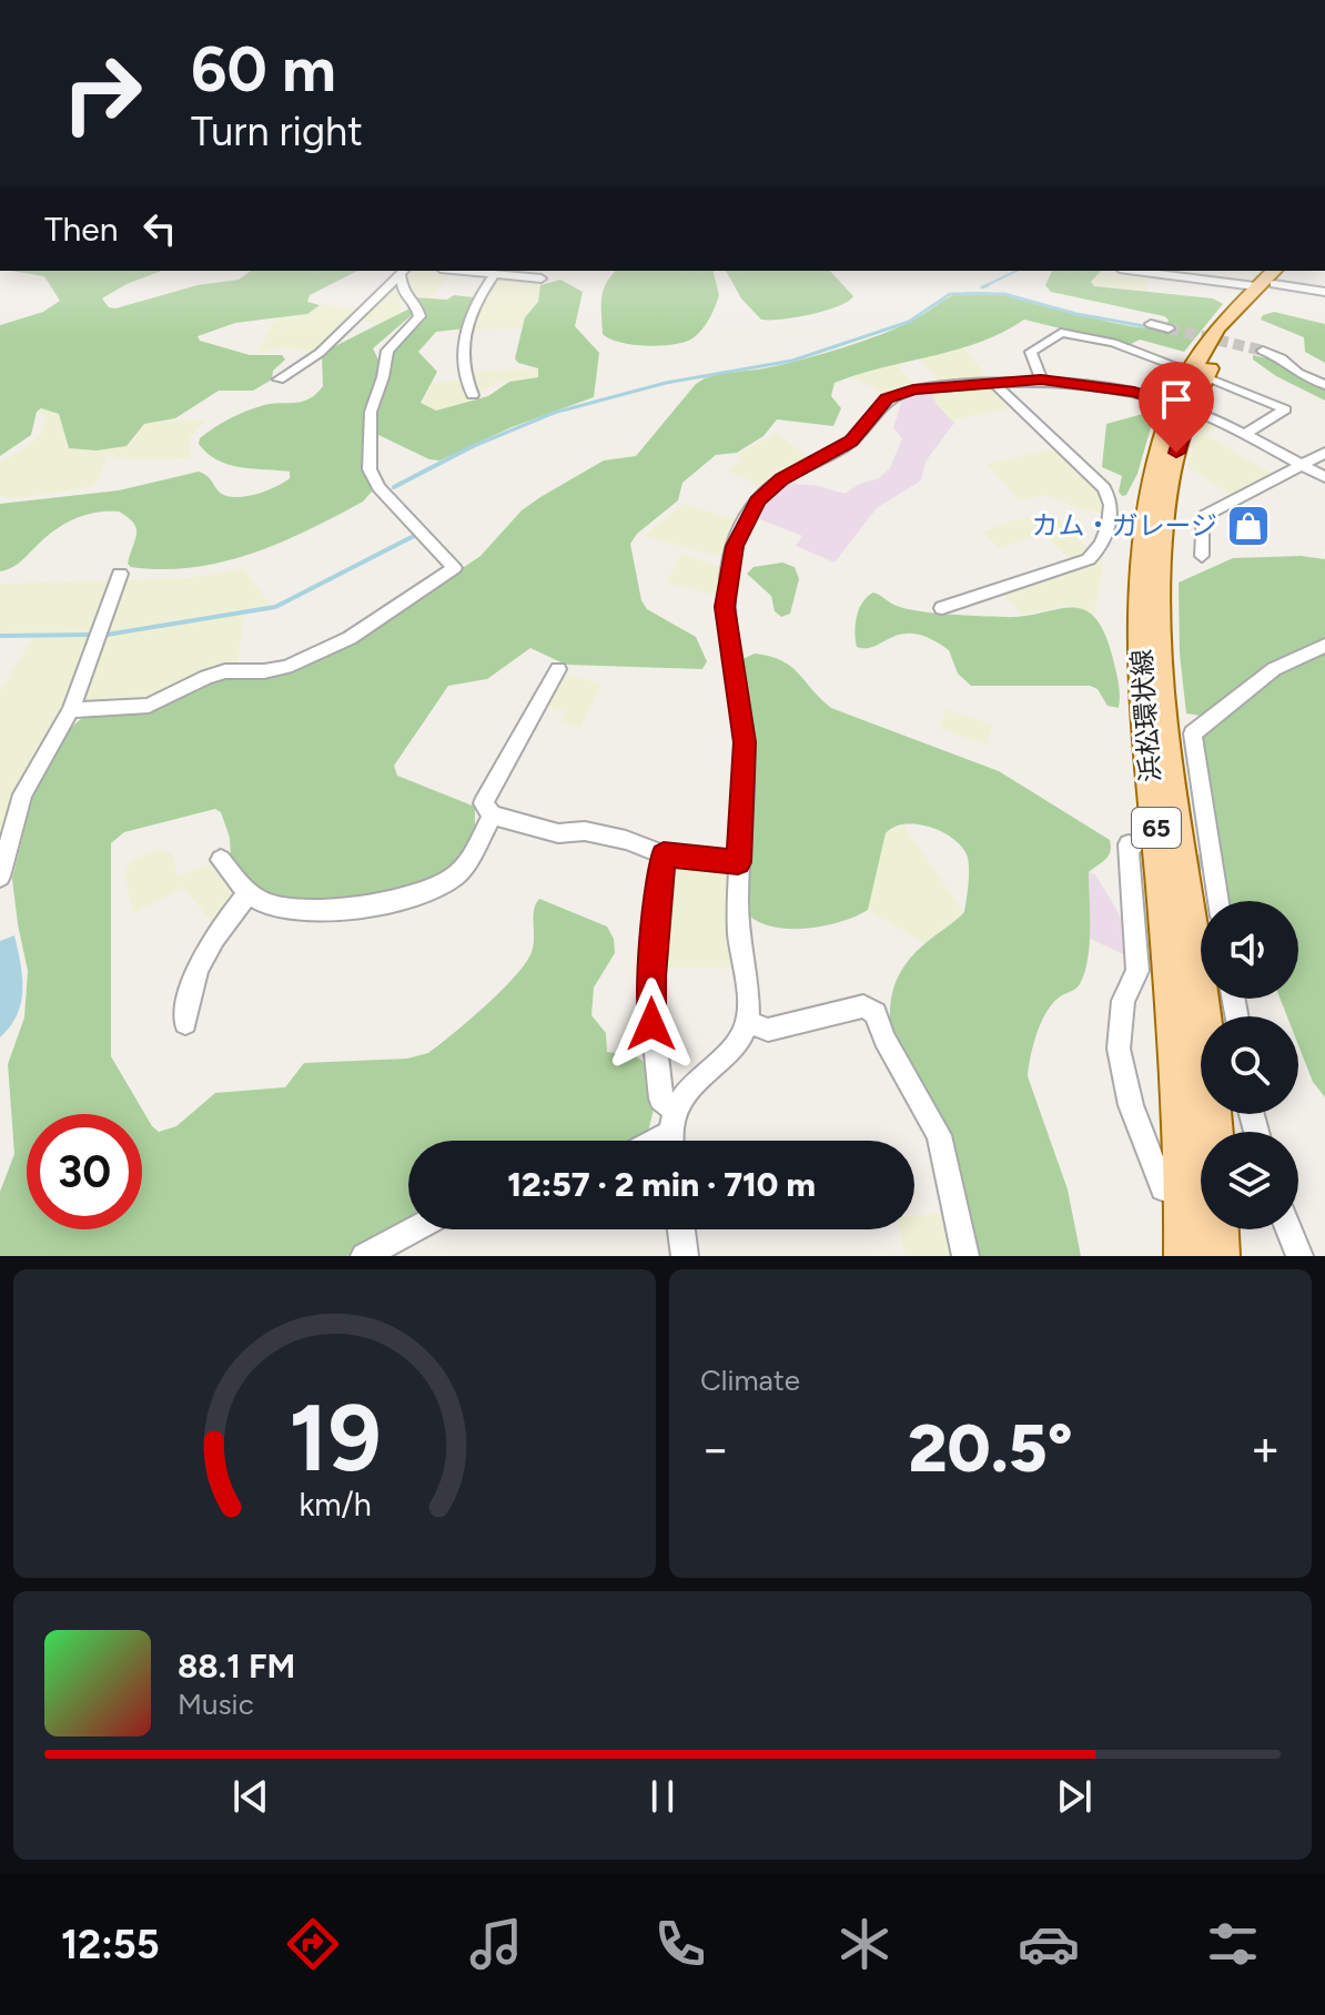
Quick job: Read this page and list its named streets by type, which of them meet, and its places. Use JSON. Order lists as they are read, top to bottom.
{
  "streets": {
    "main road": ["浜松環状線", "65"]
  },
  "places": {
    "shop": ["カム・ガレージ"]
  },
  "page": {
    "turn": ["60 m", "Turn right"],
    "then": "Then",
    "limit": "30",
    "trip": "12:57 · 2 min · 710 m",
    "tile": "Climate",
    "heat": ["−", "20.5°", "+"],
    "song": ["88.1 FM", "Music"],
    "tabs": "12:55",
    "gauge": ["19", "km/h"]
  }
}
